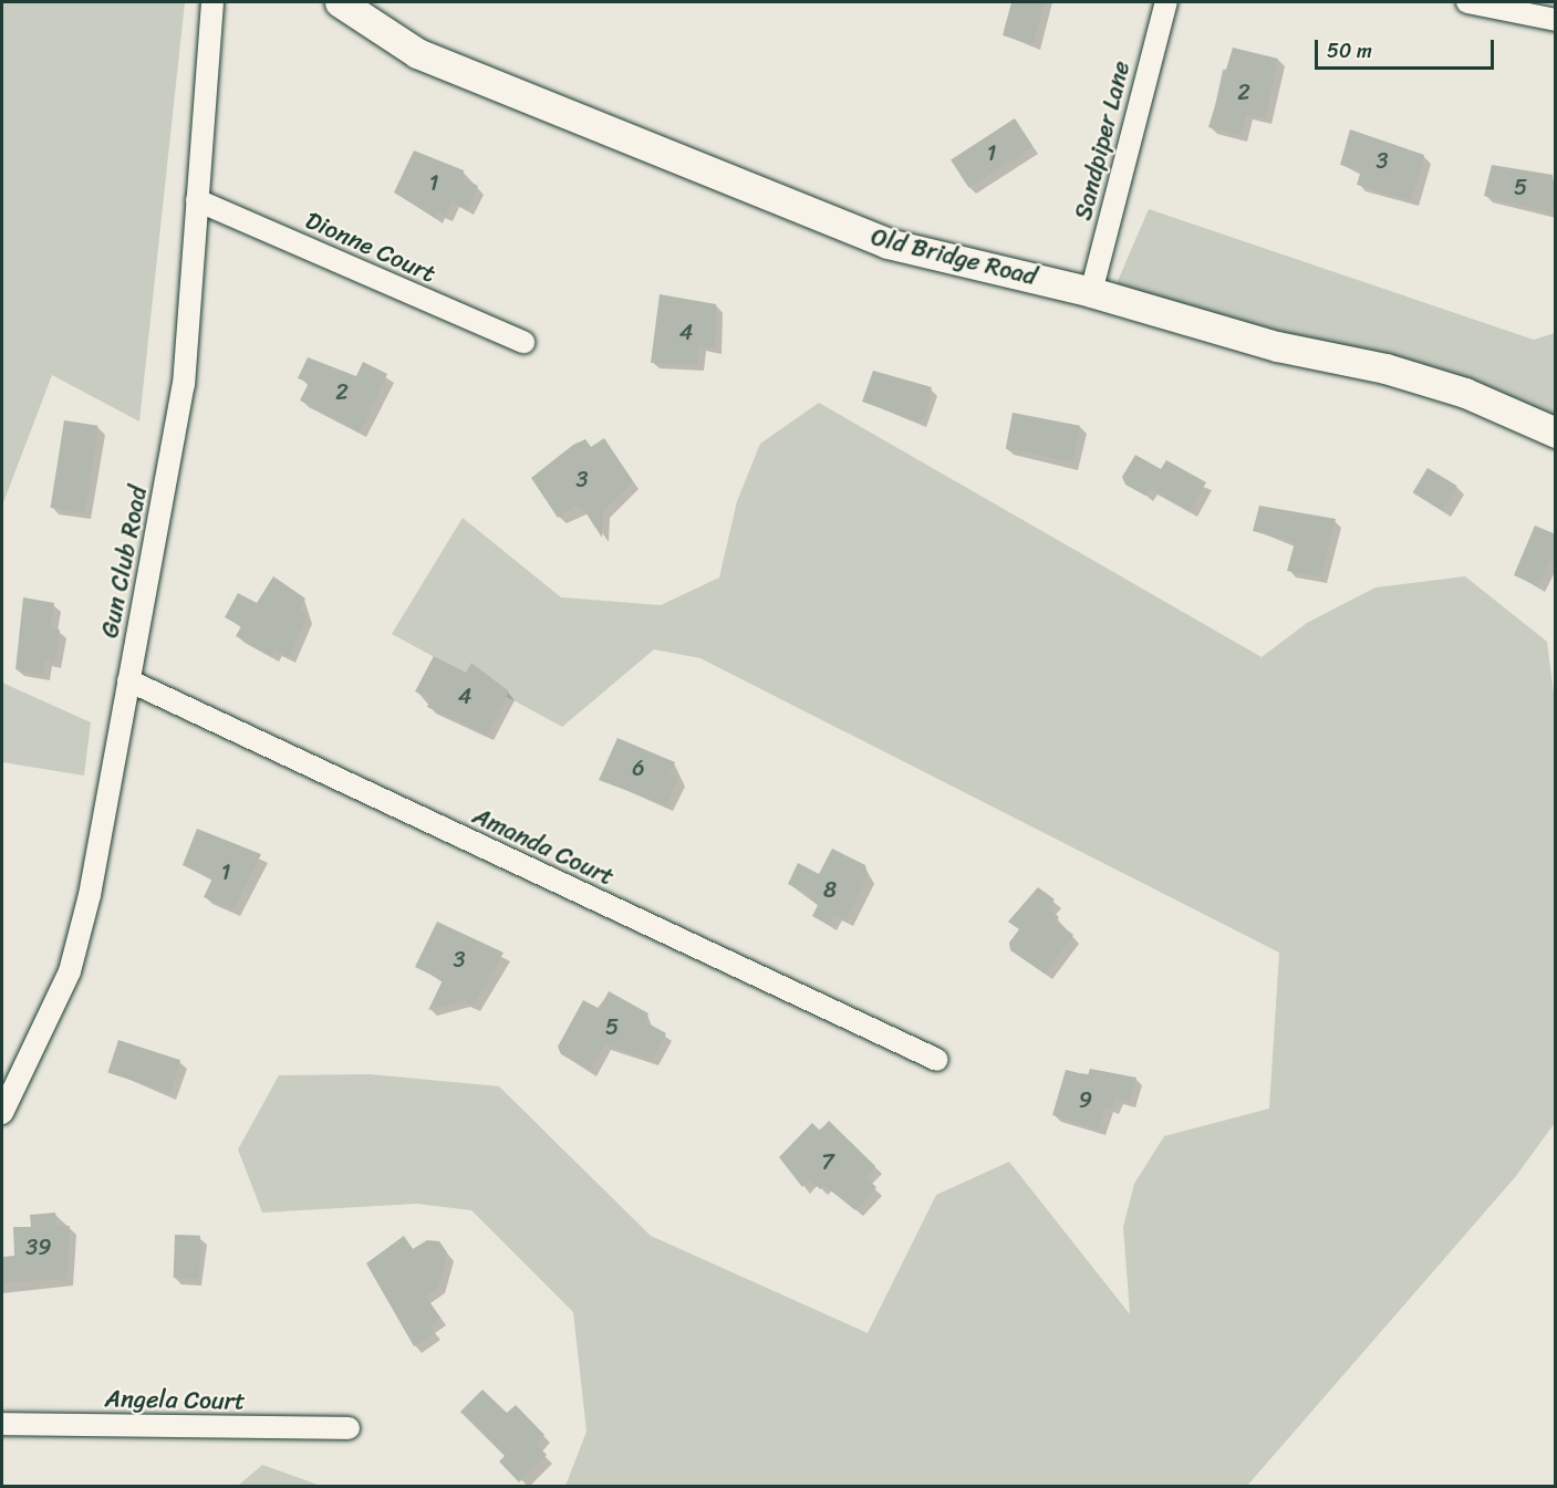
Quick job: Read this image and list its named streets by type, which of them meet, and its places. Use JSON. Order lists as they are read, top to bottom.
{
  "streets": {
    "street": [
      "Sandpiper Lane",
      "Dionne Court",
      "Old Bridge Road",
      "Gun Club Road",
      "Amanda Court",
      "Angela Court"
    ]
  },
  "crossings": [
    ["Sandpiper Lane", "Old Bridge Road"],
    ["Dionne Court", "Gun Club Road"],
    ["Gun Club Road", "Amanda Court"]
  ],
  "house_numbers": [
    "2",
    "1",
    "3",
    "1",
    "5",
    "4",
    "2",
    "3",
    "4",
    "6",
    "1",
    "8",
    "3",
    "5",
    "9",
    "7",
    "39"
  ],
  "scale_bar": "50 m"
}
